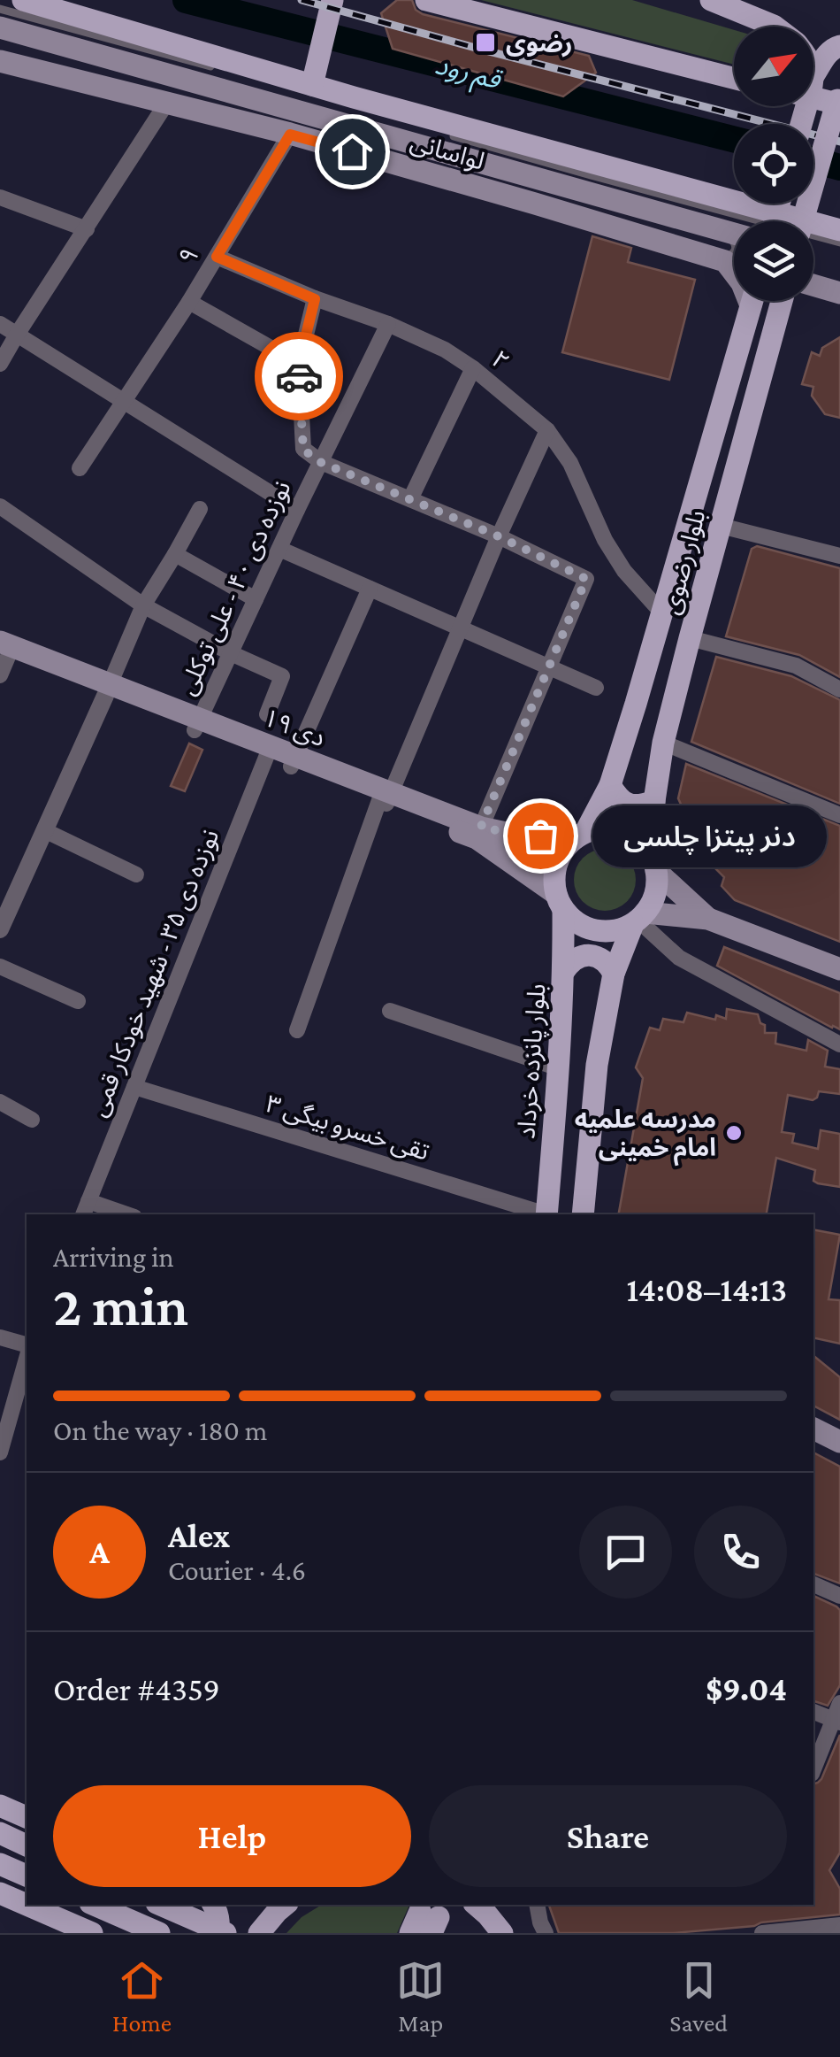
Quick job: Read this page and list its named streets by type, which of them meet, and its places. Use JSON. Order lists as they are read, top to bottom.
{
  "streets": {
    "main road": [
      "لواسانی",
      "بلوار رضوی",
      "۱۹ دی",
      "بلوار پانزده خرداد"
    ],
    "street": [
      "۹",
      "۲",
      "نوزده دی ۴۰ - علی توکلی",
      "نوزده دی ۳۵ - شهید خودکار قمی",
      "۳ تقی خسرو بیگی"
    ]
  },
  "crossings": [
    ["لواسانی", "۹"],
    ["۹", "۲"],
    ["۲", "بلوار رضوی"],
    ["۲", "نوزده دی ۴۰ - علی توکلی"],
    ["بلوار رضوی", "۱۹ دی"],
    ["بلوار رضوی", "بلوار پانزده خرداد"],
    ["نوزده دی ۴۰ - علی توکلی", "۱۹ دی"],
    ["۱۹ دی", "نوزده دی ۳۵ - شهید خودکار قمی"],
    ["۱۹ دی", "بلوار پانزده خرداد"],
    ["نوزده دی ۳۵ - شهید خودکار قمی", "۳ تقی خسرو بیگی"]
  ],
  "water": ["قم رود"],
  "places": {
    "transit": ["رضوی"],
    "other": ["دنر پیتزا چلسی", "مدرسه علمیه امام خمینی"]
  },
  "north": "top right",
  "page": {
    "bubble": "دنر پیتزا چلسی",
    "heading": ["2 min", "Arriving in", "14:08–14:13"],
    "panel": [
      "Alex",
      "Courier · 4.6",
      "Order #4359",
      "$9.04"
    ],
    "bar": "On the way · 180 m",
    "round": "A",
    "buttons": ["Help", "Share"],
    "tabs": ["Home", "Map", "Saved"]
  }
}
